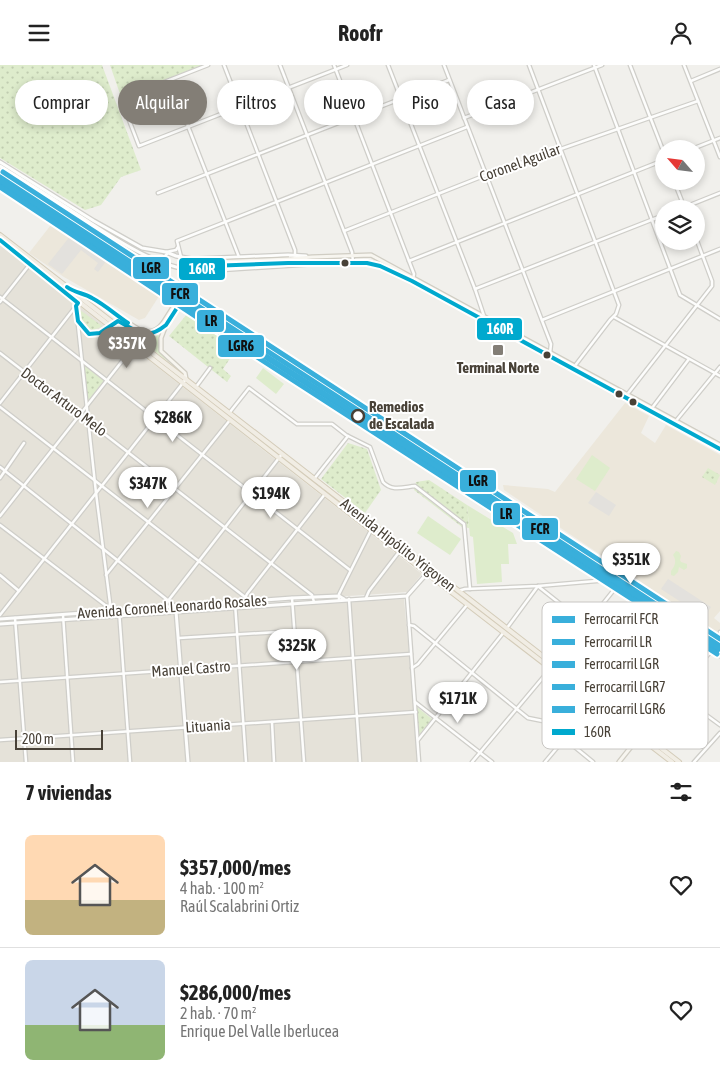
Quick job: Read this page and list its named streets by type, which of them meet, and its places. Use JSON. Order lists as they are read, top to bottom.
{
  "streets": {
    "main road": ["Avenida Hipólito Yrigoyen"],
    "street": [
      "Coronel Aguilar",
      "Doctor Arturo Melo",
      "Avenida Coronel Leonardo Rosales",
      "Manuel Castro",
      "Lituania"
    ]
  },
  "crossings": [
    ["Doctor Arturo Melo", "Avenida Coronel Leonardo Rosales"]
  ],
  "places": {
    "transit": ["Terminal Norte"],
    "other": ["Remedios de Escalada"]
  },
  "lines": [
    "rail line LGR",
    "rail line FCR",
    "rail line LGR7",
    "rail line LR",
    "rail line LGR6",
    "transit line 160R"
  ],
  "legend": [
    "Ferrocarril FCR",
    "Ferrocarril LR",
    "Ferrocarril LGR",
    "Ferrocarril LGR7",
    "Ferrocarril LGR6",
    "160R"
  ],
  "scale_bar": "200 m",
  "north": "top left",
  "page": {
    "header": "Roofr",
    "chip": [
      "Comprar",
      "Alquilar",
      "Filtros",
      "Nuevo",
      "Piso",
      "Casa"
    ],
    "price": [
      "$357K",
      "$286K",
      "$347K",
      "$194K",
      "$351K",
      "$325K",
      "$171K"
    ],
    "scale": "200 m",
    "heading": "7 viviendas",
    "list": [
      {
        "name": "$357,000/mes",
        "note": "4 hab. · 100 m² · Raúl Scalabrini Ortiz"
      },
      {
        "name": "$286,000/mes",
        "note": "2 hab. · 70 m² · Enrique Del Valle Iberlucea"
      }
    ]
  }
}
